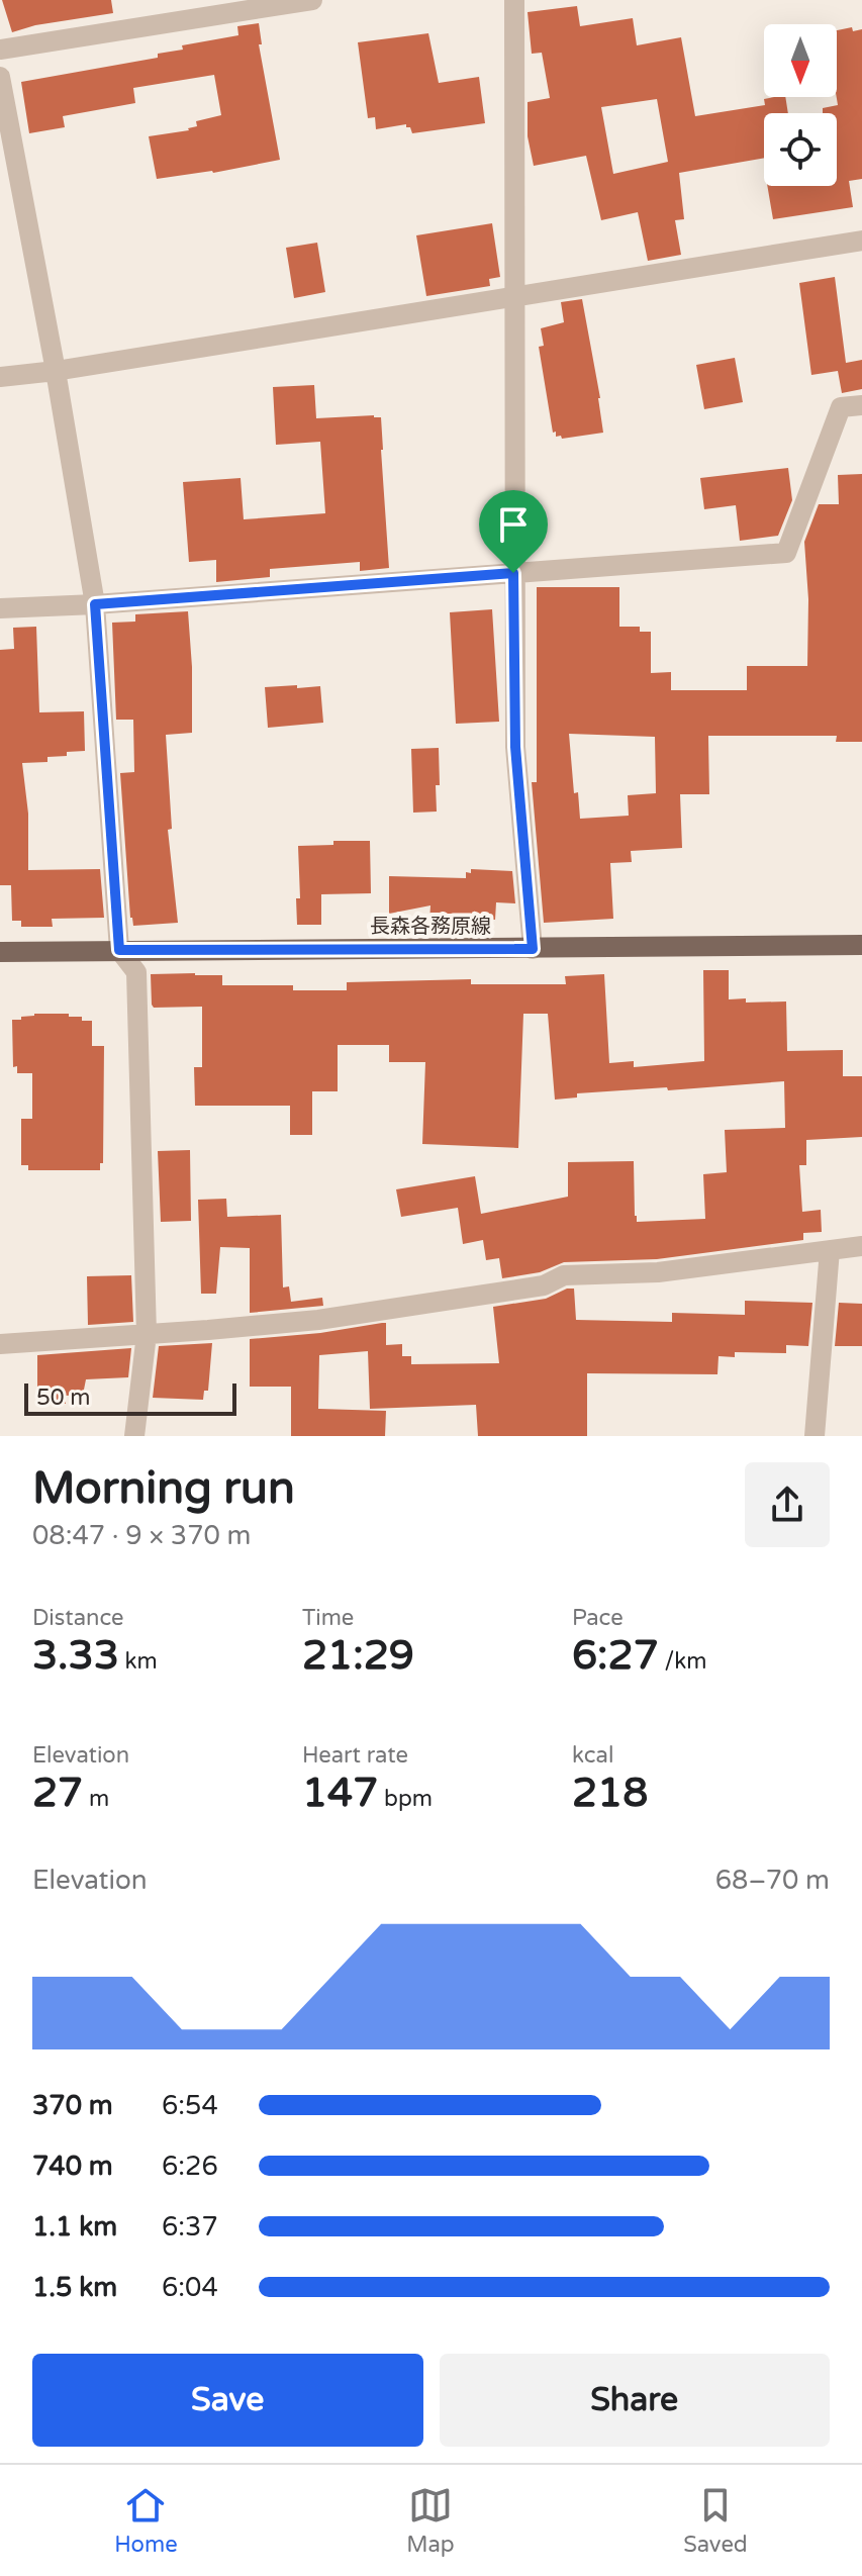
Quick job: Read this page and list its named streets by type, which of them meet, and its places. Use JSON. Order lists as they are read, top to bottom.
{
  "streets": {
    "main road": ["長森各務原線"]
  },
  "scale_bar": "50 m",
  "north": "bottom",
  "page": {
    "scale": "50 m",
    "heading": ["Morning run", "08:47 · 9 × 370 m"],
    "stats": [
      ["Distance", "3.33 km"],
      ["Time", "21:29"],
      ["Pace", "6:27 /km"],
      ["Elevation", "27 m"],
      ["Heart rate", "147 bpm"],
      ["kcal", "218"]
    ],
    "chart": ["Elevation", "68–70 m"],
    "list": [
      {
        "name": "370 m",
        "note": "6:54"
      },
      {
        "name": "740 m",
        "note": "6:26"
      },
      {
        "name": "1.1 km",
        "note": "6:37"
      },
      {
        "name": "1.5 km",
        "note": "6:04"
      }
    ],
    "buttons": ["Save", "Share"],
    "tabs": ["Home", "Map", "Saved"]
  }
}
